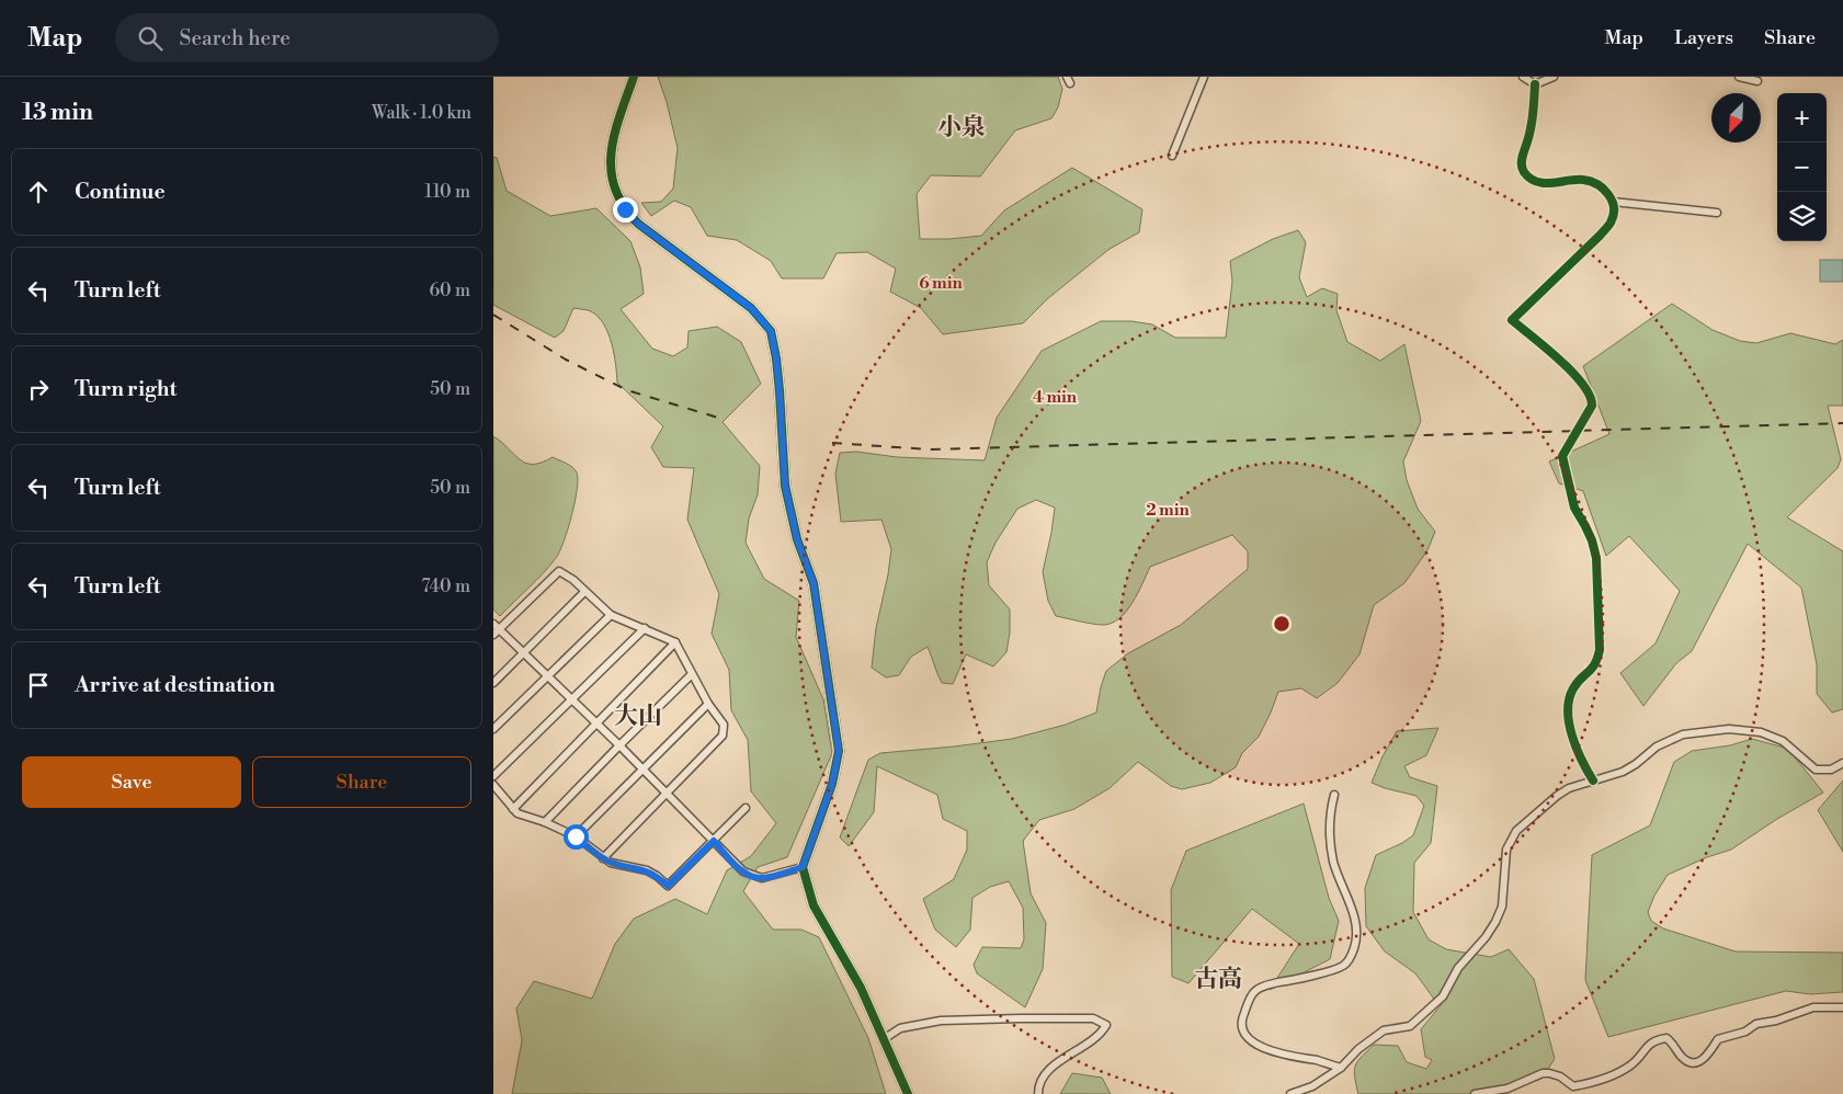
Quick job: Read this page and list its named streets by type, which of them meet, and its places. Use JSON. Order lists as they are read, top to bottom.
{
  "districts": ["小泉", "大山", "古高"],
  "north": "bottom left",
  "page": {
    "header": "Map",
    "search": "Search here",
    "nav": ["Map", "Layers", "Share"],
    "heading": ["13 min", "Walk · 1.0 km"],
    "map_buttons": ["+", "−"],
    "list": [
      ["Continue", "110 m"],
      ["Turn left", "60 m"],
      ["Turn right", "50 m"],
      ["Turn left", "50 m"],
      ["Turn left", "740 m"],
      "Arrive at destination"
    ],
    "buttons": ["Save", "Share"]
  },
  "rings": ["6 min", "4 min", "2 min"]
}
